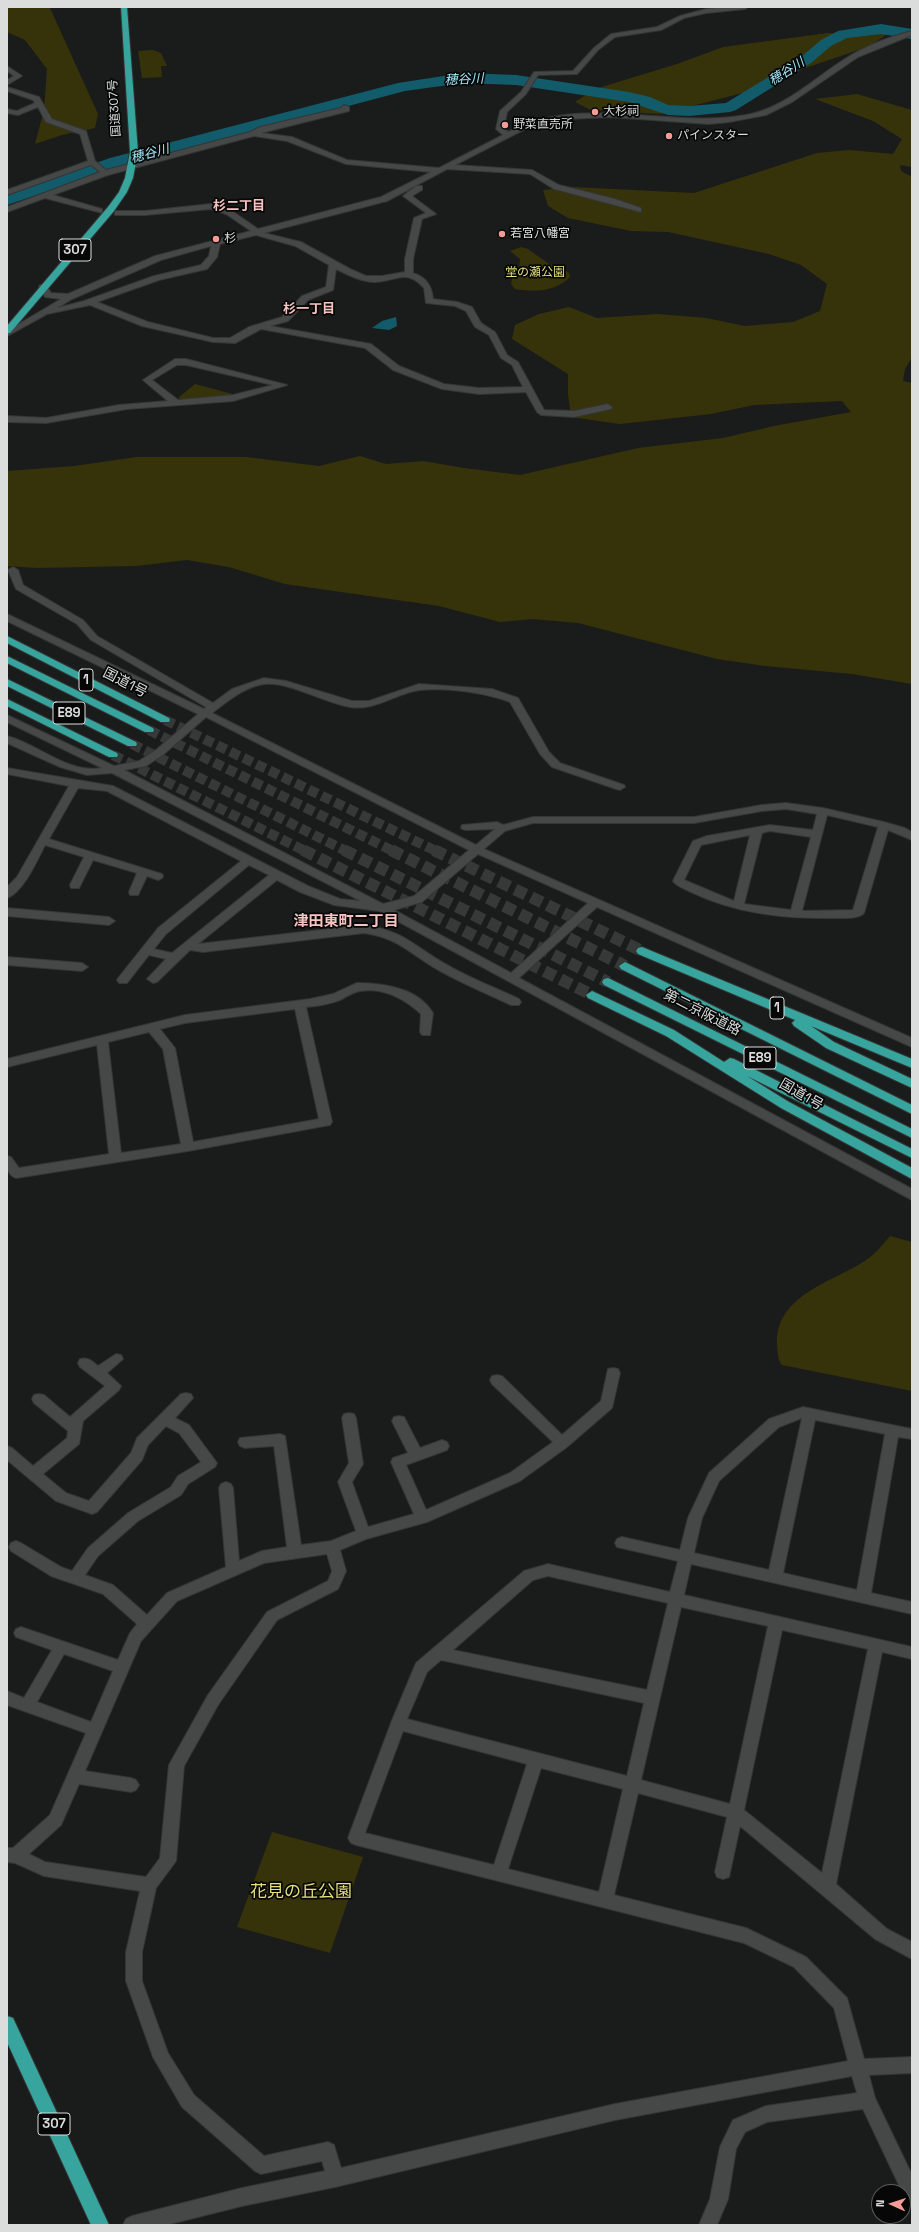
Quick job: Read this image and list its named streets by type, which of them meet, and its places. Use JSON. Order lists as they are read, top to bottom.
{
  "streets": {
    "highway": [
      "国道307号",
      "307",
      "1",
      "国道1号",
      "E89",
      "第二京阪道路"
    ]
  },
  "districts": ["杉二丁目", "杉一丁目", "津田東町二丁目"],
  "water": ["穂谷川"],
  "parks": ["堂の瀬公園", "花見の丘公園"],
  "places": [
    "大杉祠",
    "野菜直売所",
    "パインスター",
    "若宮八幡宮",
    "杉"
  ],
  "north": "left"
}
